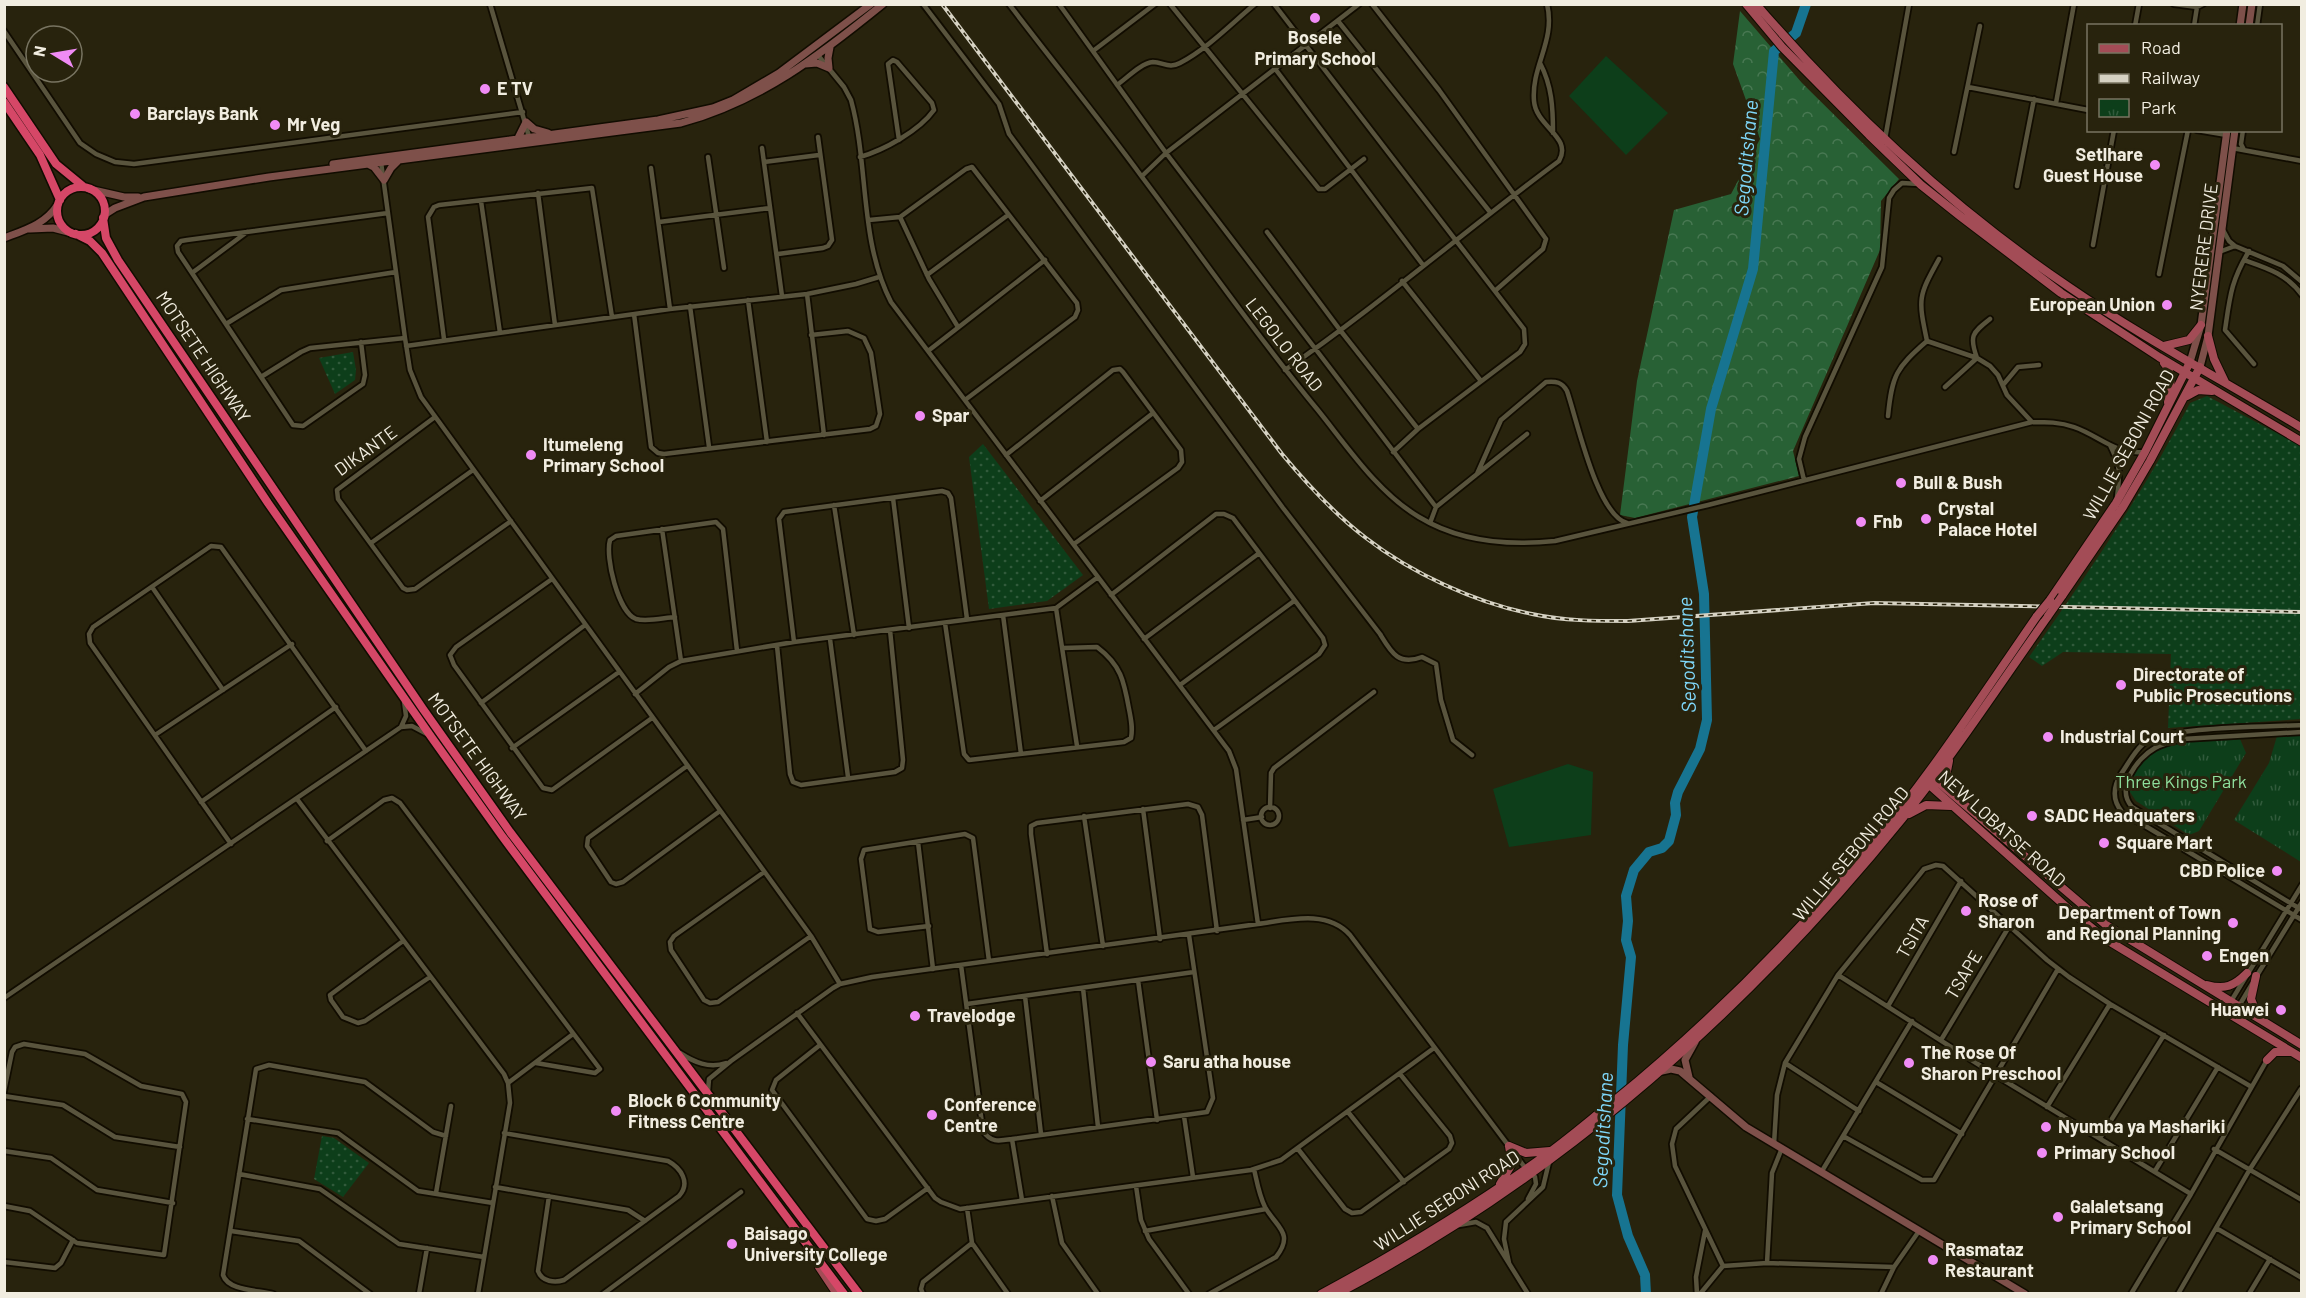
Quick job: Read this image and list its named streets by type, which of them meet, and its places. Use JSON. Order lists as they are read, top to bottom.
{
  "streets": {
    "highway": ["MOTSETE HIGHWAY"],
    "main road": ["NYERERE DRIVE", "WILLIE SEBONI ROAD", "NEW LOBATSE ROAD"],
    "street": [
      "LEGOLO ROAD",
      "DIKANTE",
      "TSITA",
      "TSAPE"
    ]
  },
  "crossings": [
    ["NYERERE DRIVE", "WILLIE SEBONI ROAD"],
    ["LEGOLO ROAD", "WILLIE SEBONI ROAD"],
    ["WILLIE SEBONI ROAD", "NEW LOBATSE ROAD"]
  ],
  "water": ["Segoditshane"],
  "parks": ["Three Kings Park"],
  "places": [
    "Bosele Primary School",
    "E TV",
    "Barclays Bank",
    "Mr Veg",
    "Setlhare Guest House",
    "European Union",
    "Spar",
    "Itumeleng Primary School",
    "Bull & Bush",
    "Crystal Palace Hotel",
    "Fnb",
    "Directorate of Public Prosecutions",
    "Industrial Court",
    "SADC Headquaters",
    "Square Mart",
    "CBD Police",
    "Rose of Sharon",
    "Department of Town and Regional Planning",
    "Engen",
    "Huawei",
    "Travelodge",
    "Saru atha house",
    "The Rose Of Sharon Preschool",
    "Block 6 Community Fitness Centre",
    "Conference Centre",
    "Nyumba ya Mashariki",
    "Primary School",
    "Galaletsang Primary School",
    "Baisago University College",
    "Rasmataz Restaurant"
  ],
  "legend": ["Road", "Railway", "Park"],
  "north": "left"
}
